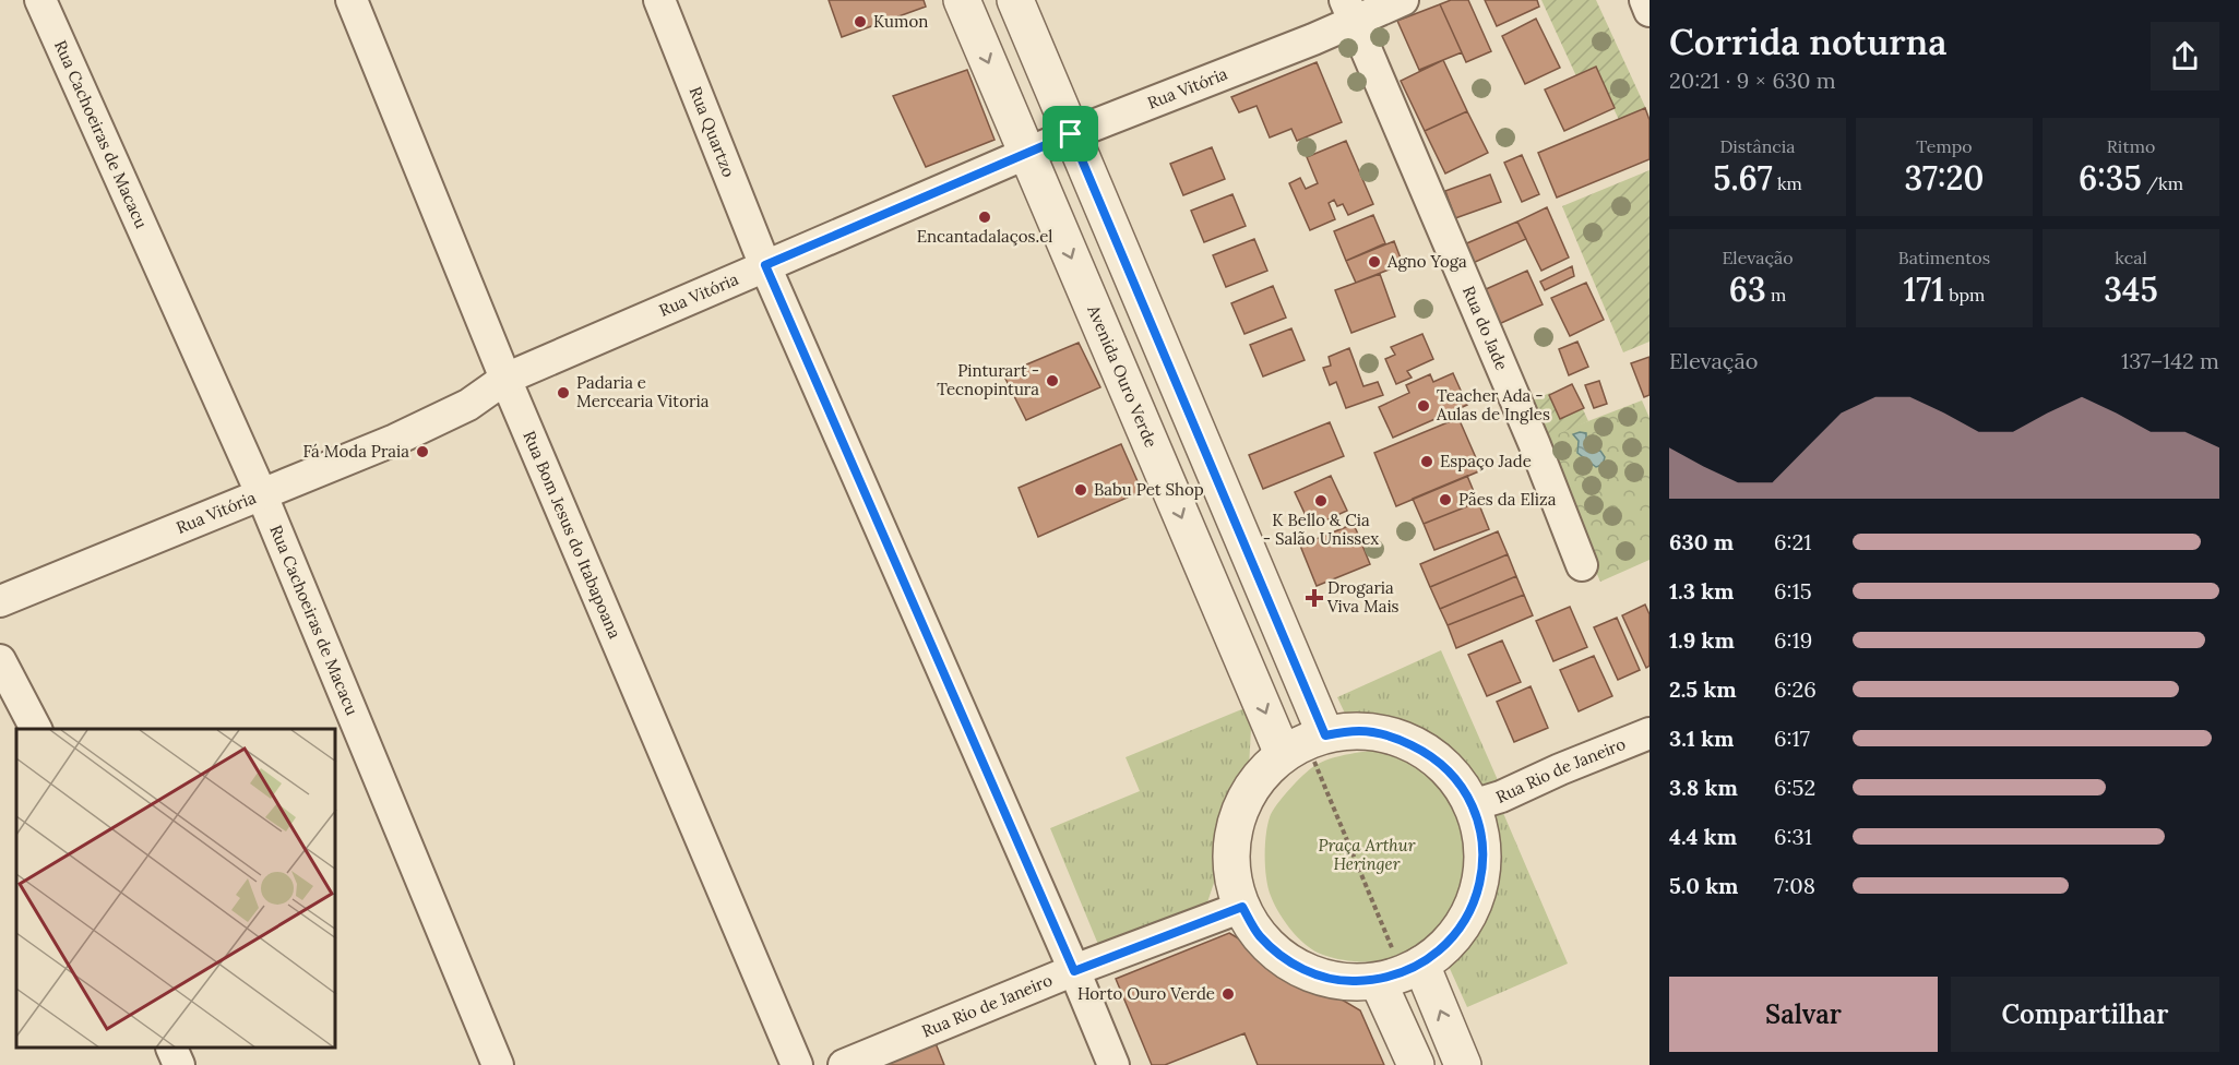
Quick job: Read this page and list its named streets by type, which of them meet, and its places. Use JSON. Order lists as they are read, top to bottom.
{
  "streets": {
    "street": [
      "Rua Vitória",
      "Rua Quartzo",
      "Rua Cachoeiras de Macacu",
      "Rua do Jade",
      "Avenida Ouro Verde",
      "Rua Bom Jesus do Itabapoana",
      "Rua Rio de Janeiro"
    ]
  },
  "crossings": [
    ["Rua Vitória", "Rua Quartzo"],
    ["Rua Vitória", "Rua Cachoeiras de Macacu"],
    ["Rua Vitória", "Rua do Jade"],
    ["Rua Vitória", "Avenida Ouro Verde"],
    ["Rua Vitória", "Rua Bom Jesus do Itabapoana"],
    ["Rua Quartzo", "Rua Rio de Janeiro"]
  ],
  "parks": ["Praça Arthur Heringer"],
  "places": {
    "other": [
      "Kumon",
      "Encantadalaços.el",
      "Agno Yoga",
      "Pinturart - Tecnopintura",
      "Padaria e Mercearia Vitoria",
      "Teacher Ada - Aulas de Ingles",
      "Fá Moda Praia",
      "Espaço Jade",
      "Babu Pet Shop",
      "Pães da Eliza",
      "K Bello & Cia - Salão Unissex",
      "Horto Ouro Verde"
    ],
    "health": ["Drogaria Viva Mais"]
  },
  "page": {
    "heading": ["Corrida noturna", "20:21 · 9 × 630 m"],
    "stats": [
      ["Distância", "5.67 km"],
      ["Tempo", "37:20"],
      ["Ritmo", "6:35 /km"],
      ["Elevação", "63 m"],
      ["Batimentos", "171 bpm"],
      ["kcal", "345"]
    ],
    "chart": ["Elevação", "137–142 m"],
    "list": [
      {
        "name": "630 m",
        "note": "6:21"
      },
      {
        "name": "1.3 km",
        "note": "6:15"
      },
      {
        "name": "1.9 km",
        "note": "6:19"
      },
      {
        "name": "2.5 km",
        "note": "6:26"
      },
      {
        "name": "3.1 km",
        "note": "6:17"
      },
      {
        "name": "3.8 km",
        "note": "6:52"
      },
      {
        "name": "4.4 km",
        "note": "6:31"
      },
      {
        "name": "5.0 km",
        "note": "7:08"
      }
    ],
    "buttons": ["Salvar", "Compartilhar"]
  }
}
